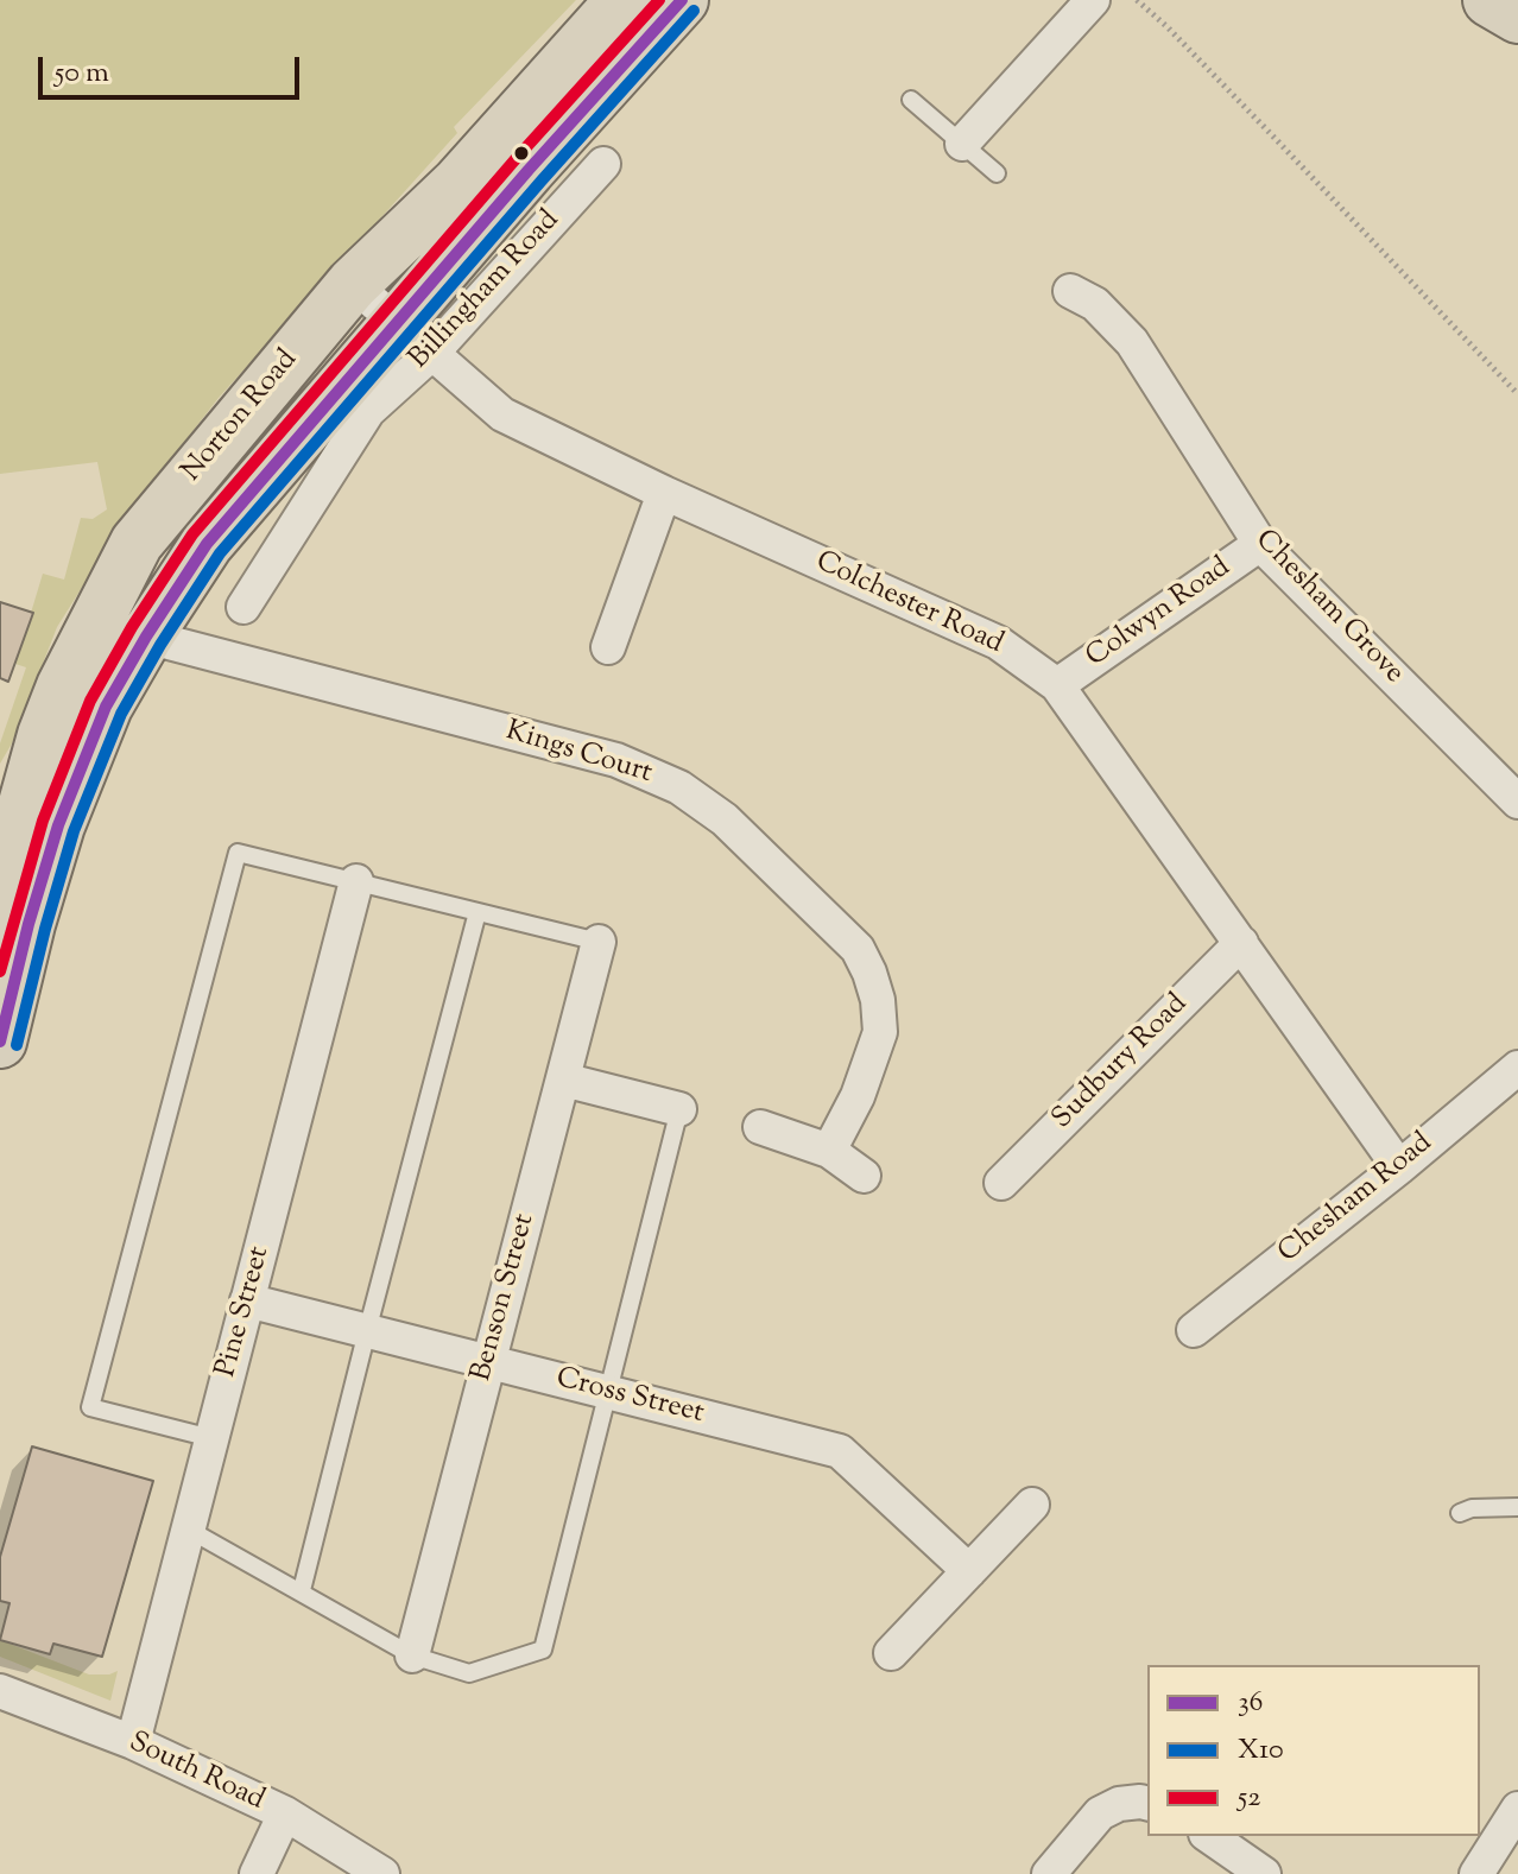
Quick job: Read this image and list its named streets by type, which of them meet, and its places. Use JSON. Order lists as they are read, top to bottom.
{
  "streets": {
    "main road": ["Norton Road"],
    "street": [
      "Billingham Road",
      "Colchester Road",
      "Chesham Grove",
      "Colwyn Road",
      "Kings Court",
      "Sudbury Road",
      "Chesham Road",
      "Benson Street",
      "Pine Street",
      "Cross Street",
      "South Road"
    ]
  },
  "crossings": [
    ["Billingham Road", "Norton Road"],
    ["Billingham Road", "Colchester Road"],
    ["Norton Road", "Colchester Road"],
    ["Norton Road", "Kings Court"],
    ["Colchester Road", "Colwyn Road"],
    ["Colchester Road", "Sudbury Road"],
    ["Colchester Road", "Chesham Road"],
    ["Chesham Grove", "Colwyn Road"],
    ["Benson Street", "Cross Street"],
    ["Pine Street", "Cross Street"],
    ["Pine Street", "South Road"]
  ],
  "lines": ["transit line 36", "transit line 52", "transit line X10"],
  "legend": ["36", "X10", "52"],
  "scale_bar": "50 m"
}
